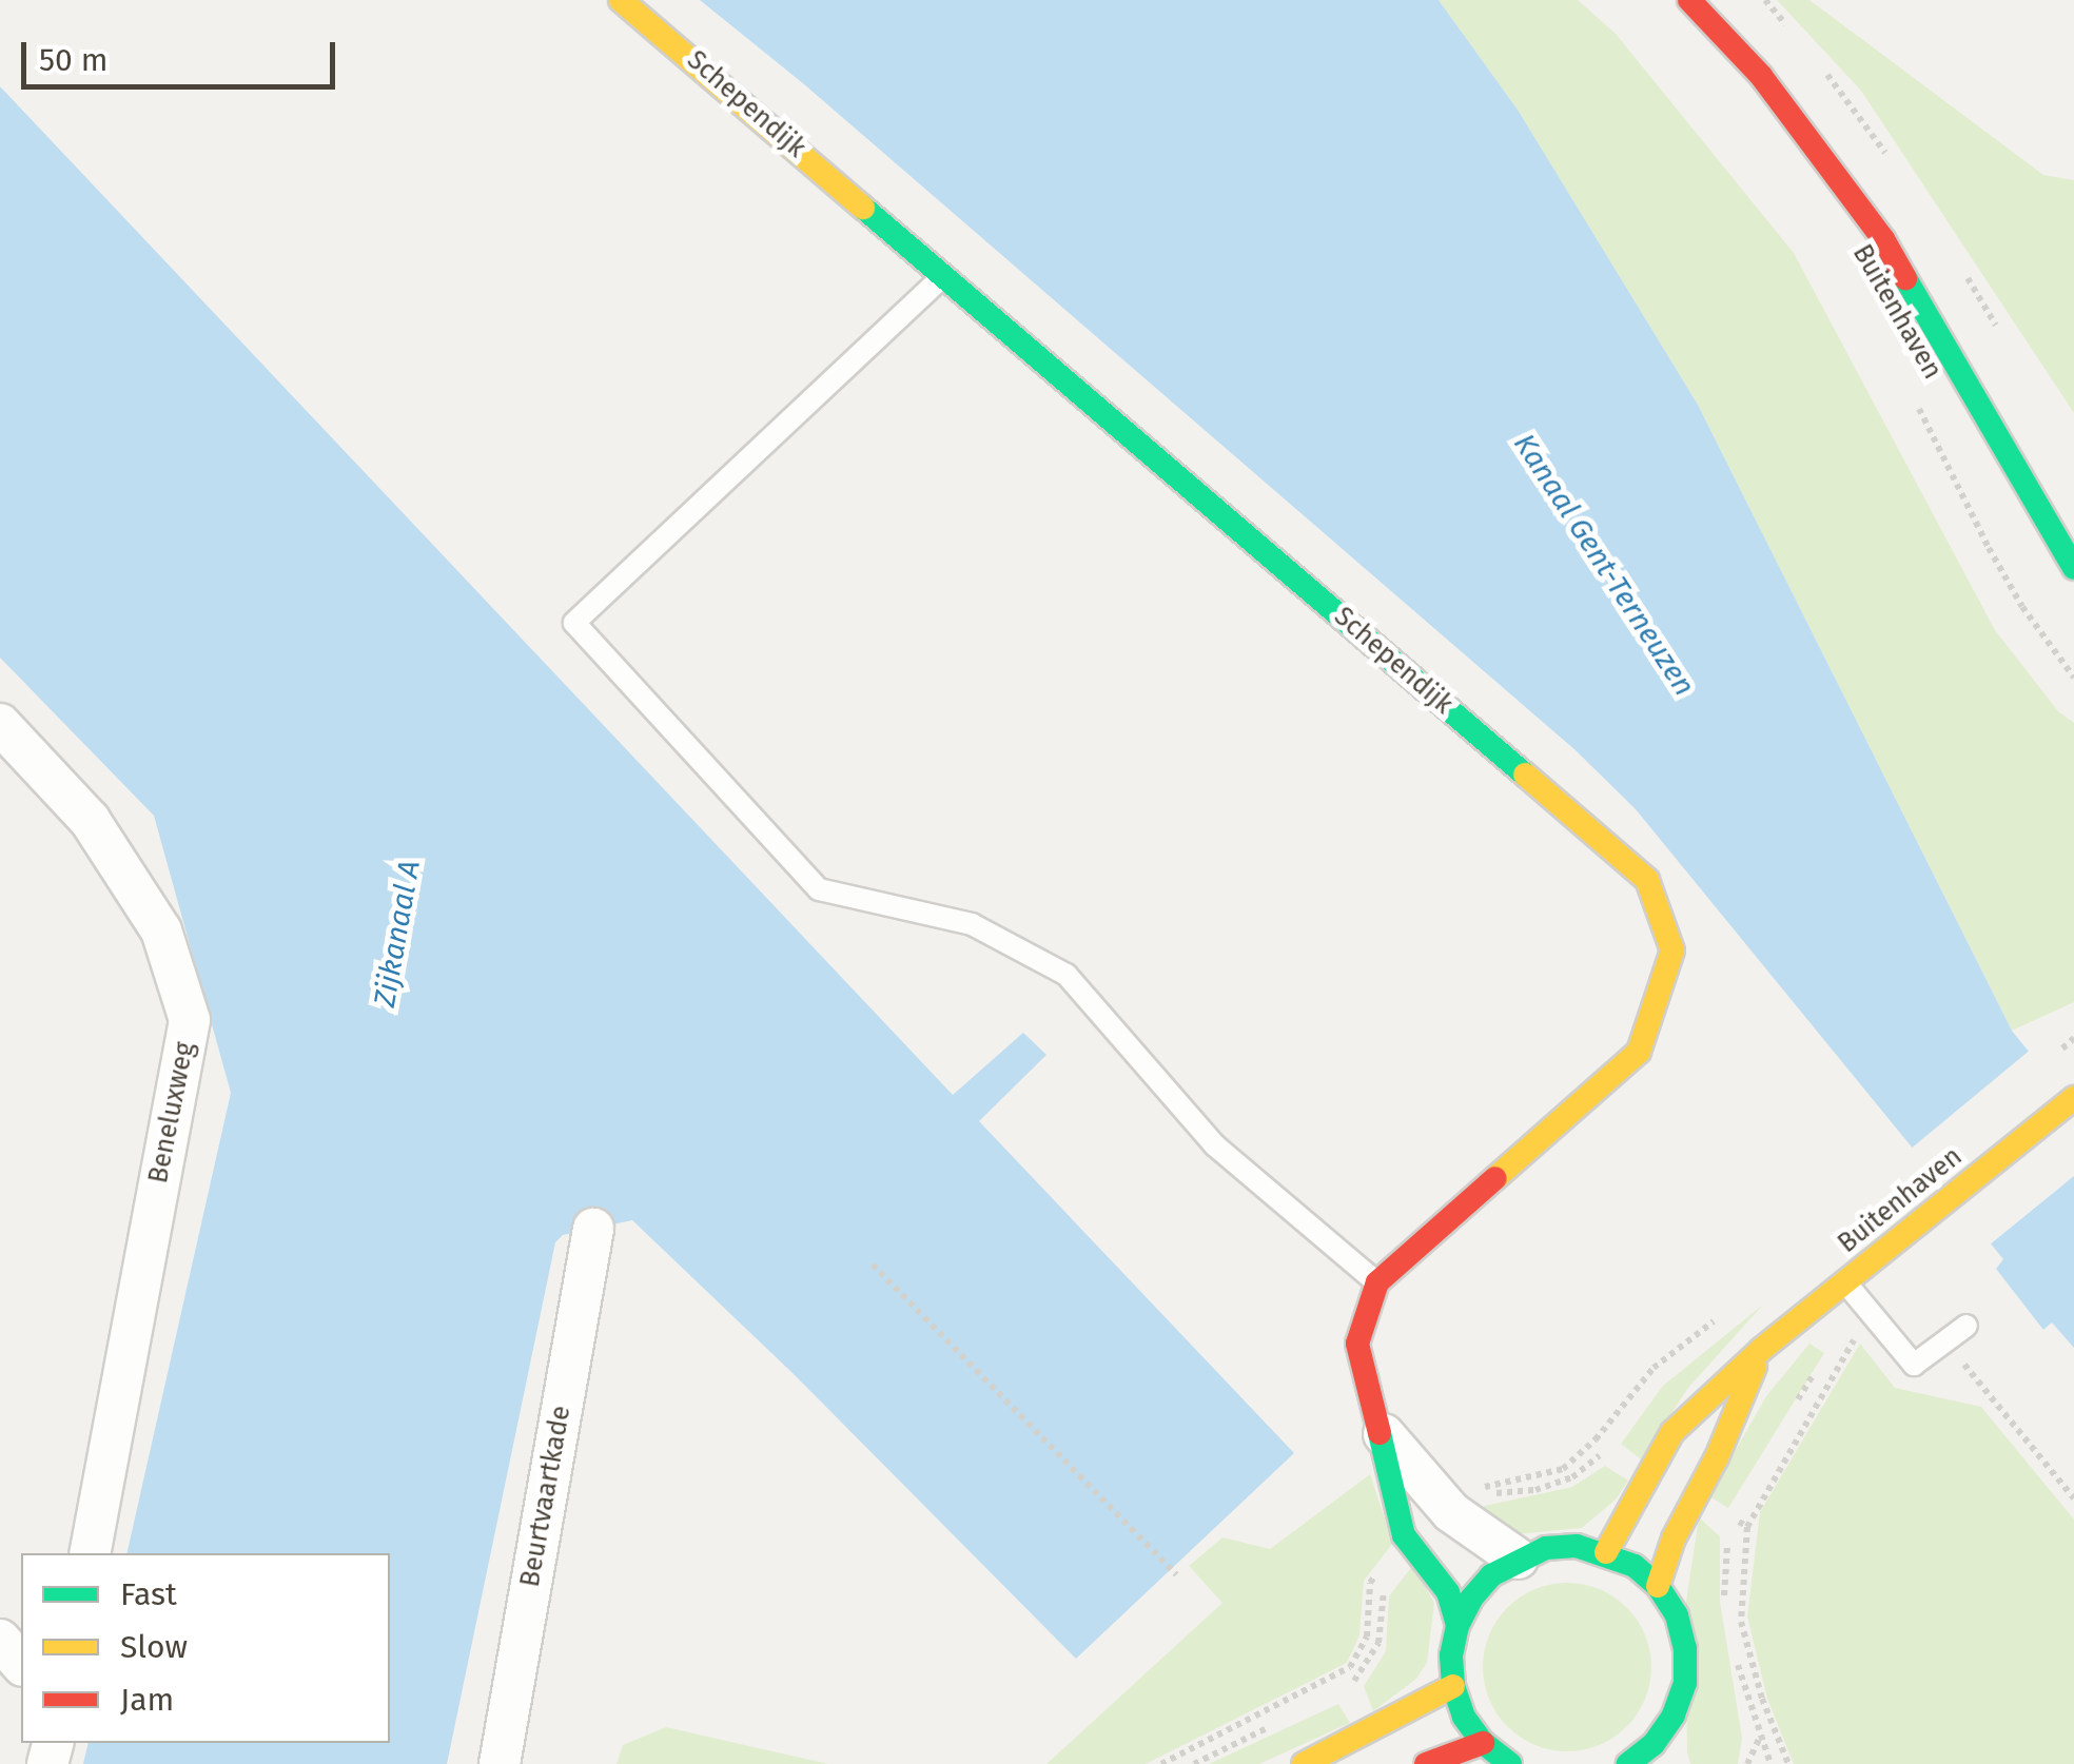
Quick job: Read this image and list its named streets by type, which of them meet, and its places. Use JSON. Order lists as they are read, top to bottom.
{
  "streets": {
    "main road": ["Schependijk", "Buitenhaven"],
    "street": ["Beneluxweg", "Beurtvaartkade"]
  },
  "water": ["Kanaal Gent-Terneuzen", "Zijkanaal A"],
  "legend": ["Fast", "Slow", "Jam"],
  "scale_bar": "50 m"
}
